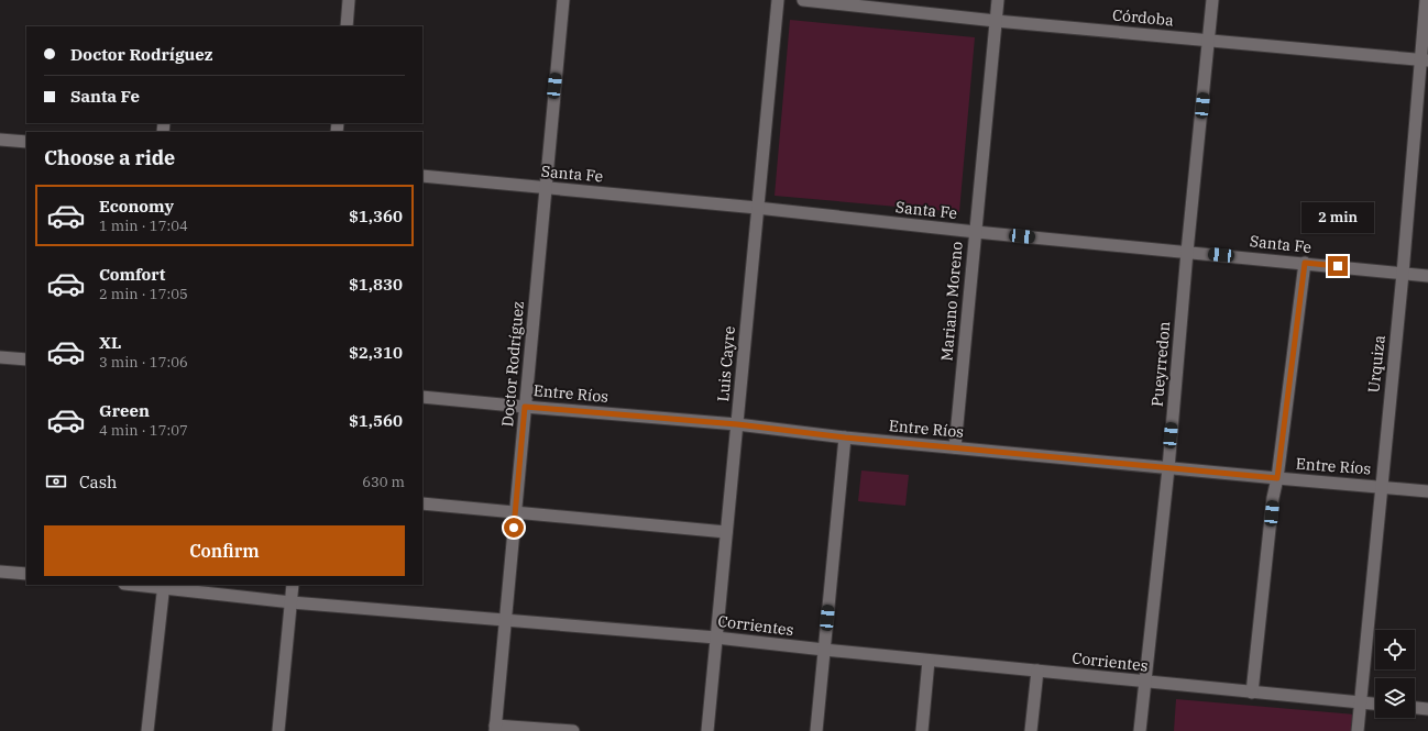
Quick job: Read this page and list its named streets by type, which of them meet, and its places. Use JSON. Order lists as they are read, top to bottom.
{
  "streets": {
    "street": [
      "Córdoba",
      "Santa Fe",
      "Mariano Moreno",
      "Doctor Rodríguez",
      "Luis Cayre",
      "Pueyrredon",
      "Urquiza",
      "Entre Ríos",
      "Corrientes"
    ]
  },
  "crossings": [
    ["Córdoba", "Mariano Moreno"],
    ["Córdoba", "Pueyrredon"],
    ["Córdoba", "Urquiza"],
    ["Santa Fe", "Mariano Moreno"],
    ["Santa Fe", "Doctor Rodríguez"],
    ["Santa Fe", "Luis Cayre"],
    ["Santa Fe", "Pueyrredon"],
    ["Santa Fe", "Urquiza"],
    ["Mariano Moreno", "Entre Ríos"],
    ["Doctor Rodríguez", "Entre Ríos"],
    ["Doctor Rodríguez", "Corrientes"],
    ["Luis Cayre", "Entre Ríos"],
    ["Luis Cayre", "Corrientes"],
    ["Pueyrredon", "Entre Ríos"],
    ["Pueyrredon", "Corrientes"],
    ["Urquiza", "Entre Ríos"],
    ["Urquiza", "Corrientes"]
  ],
  "page": {
    "banner": ["Doctor Rodríguez", "Santa Fe"],
    "heading": "Choose a ride",
    "list": [
      {
        "name": "Economy",
        "note": "1 min · 17:04",
        "value": "$1,360"
      },
      {
        "name": "Comfort",
        "note": "2 min · 17:05",
        "value": "$1,830"
      },
      {
        "name": "XL",
        "note": "3 min · 17:06",
        "value": "$2,310"
      },
      {
        "name": "Green",
        "note": "4 min · 17:07",
        "value": "$1,560"
      }
    ],
    "bubble": "2 min",
    "pay": ["Cash", "630 m"],
    "buttons": "Confirm"
  }
}
